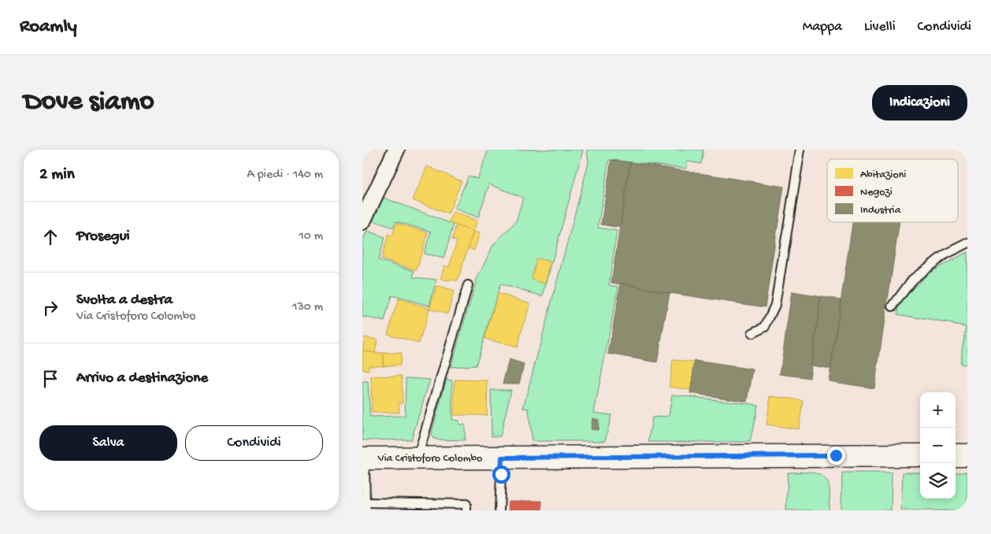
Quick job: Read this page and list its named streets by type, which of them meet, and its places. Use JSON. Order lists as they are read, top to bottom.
{
  "streets": {
    "main road": ["Via Cristoforo Colombo"]
  },
  "legend": ["Abitazioni", "Negozi", "Industria"],
  "page": {
    "header": "Roamly",
    "nav": ["Mappa", "Livelli", "Condividi"],
    "buttons": [
      "Indicazioni",
      ["Salva", "Condividi"]
    ],
    "title": "Dove siamo",
    "heading": ["2 min", "A piedi · 140 m"],
    "list": [
      ["Prosegui", "10 m"],
      ["Svolta a destra", "Via Cristoforo Colombo", "130 m"],
      "Arrivo a destinazione"
    ],
    "map_buttons": ["+", "−"]
  }
}
